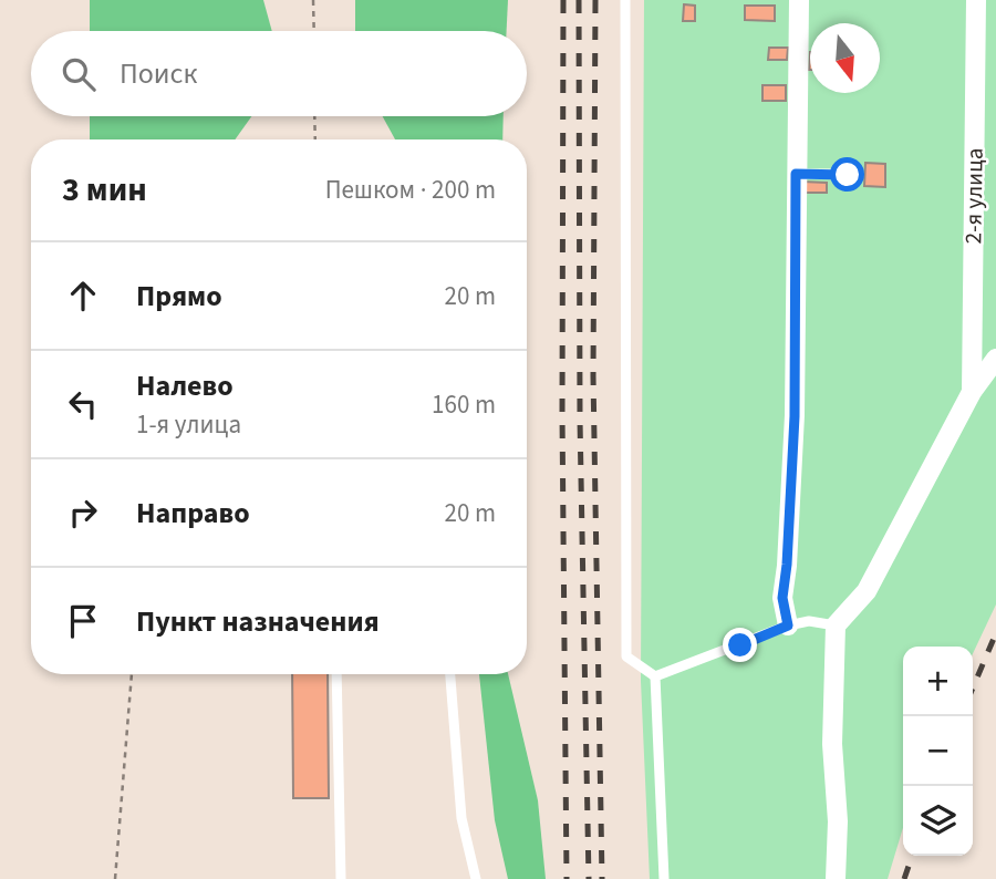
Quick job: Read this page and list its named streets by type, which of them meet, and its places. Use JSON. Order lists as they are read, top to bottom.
{
  "streets": {
    "street": ["2-я улица"]
  },
  "north": "bottom",
  "page": {
    "search": "Поиск",
    "heading": ["3 мин", "Пешком · 200 m"],
    "list": [
      ["Прямо", "20 m"],
      ["Налево", "1-я улица", "160 m"],
      ["Направо", "20 m"],
      "Пункт назначения"
    ],
    "map_buttons": ["+", "−"]
  }
}
